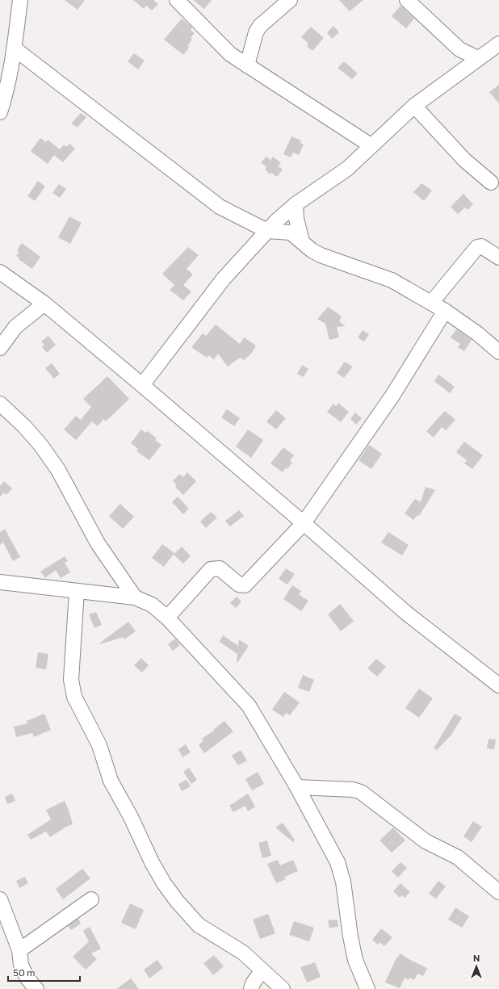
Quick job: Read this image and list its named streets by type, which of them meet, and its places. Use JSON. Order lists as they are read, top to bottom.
{
  "scale_bar": "50 m",
  "north": "top"
}
